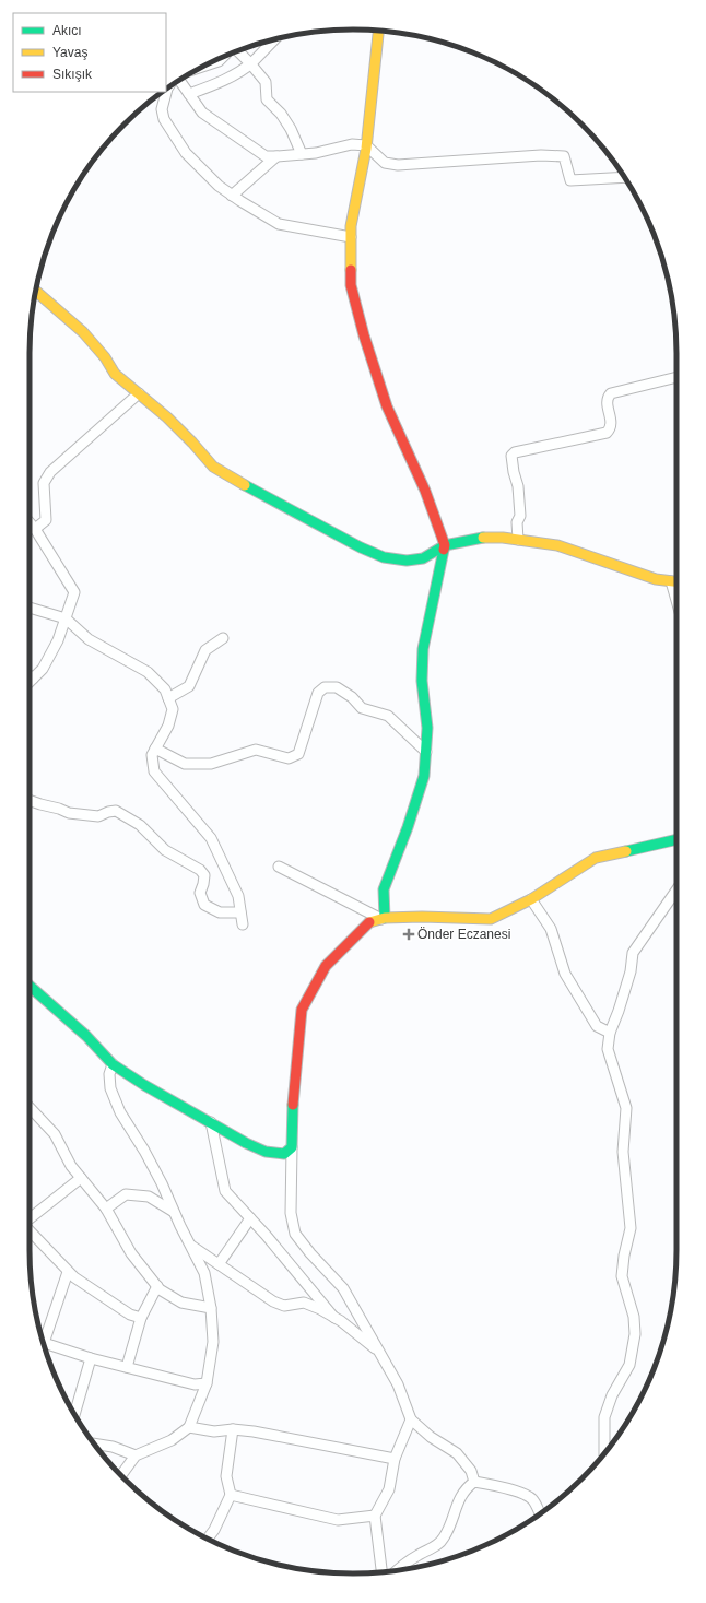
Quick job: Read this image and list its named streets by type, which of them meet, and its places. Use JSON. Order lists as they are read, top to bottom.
{
  "places": {
    "health": ["Önder Eczanesi"]
  },
  "legend": ["Akıcı", "Yavaş", "Sıkışık"]
}
